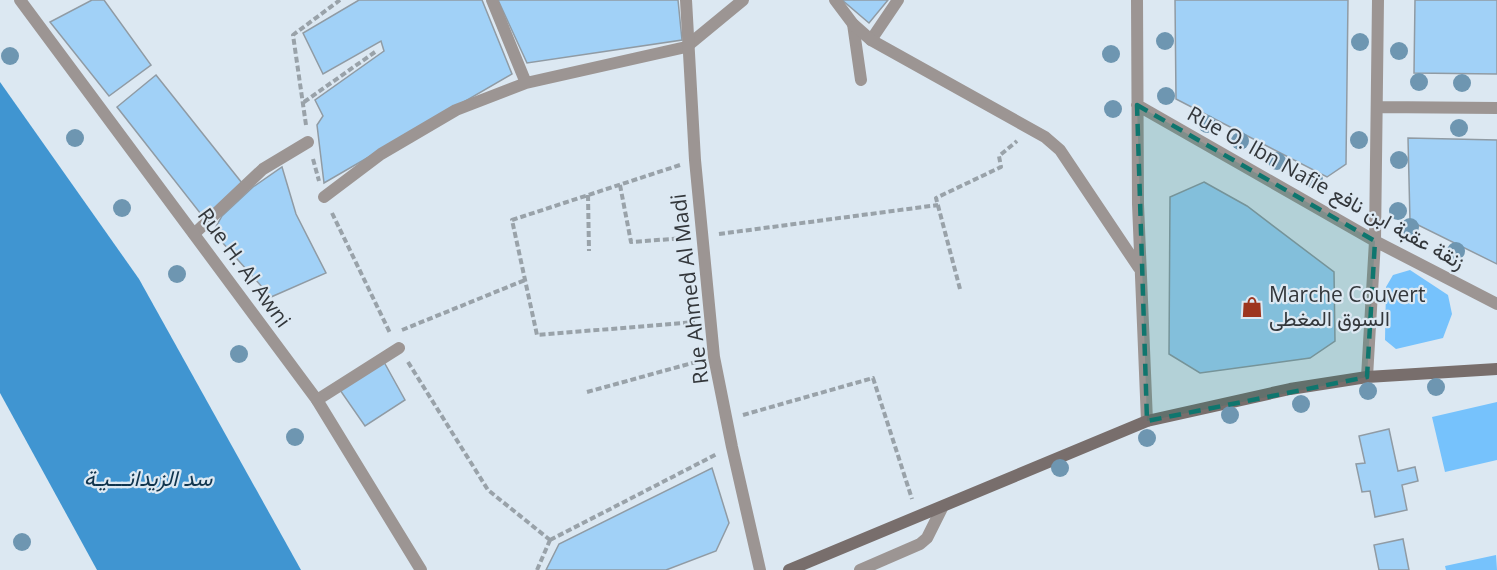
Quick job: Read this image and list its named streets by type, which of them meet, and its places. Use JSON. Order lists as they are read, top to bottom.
{
  "streets": {
    "street": ["Rue O. Ibn Nafie زنقة عقبة ابن نافع", "Rue H. Al Awni", "Rue Ahmed Al Madi"]
  },
  "water": ["سد الزيدانـــيـة"],
  "places": {
    "shop": ["Marche Couvert السوق المغطى"]
  }
}
